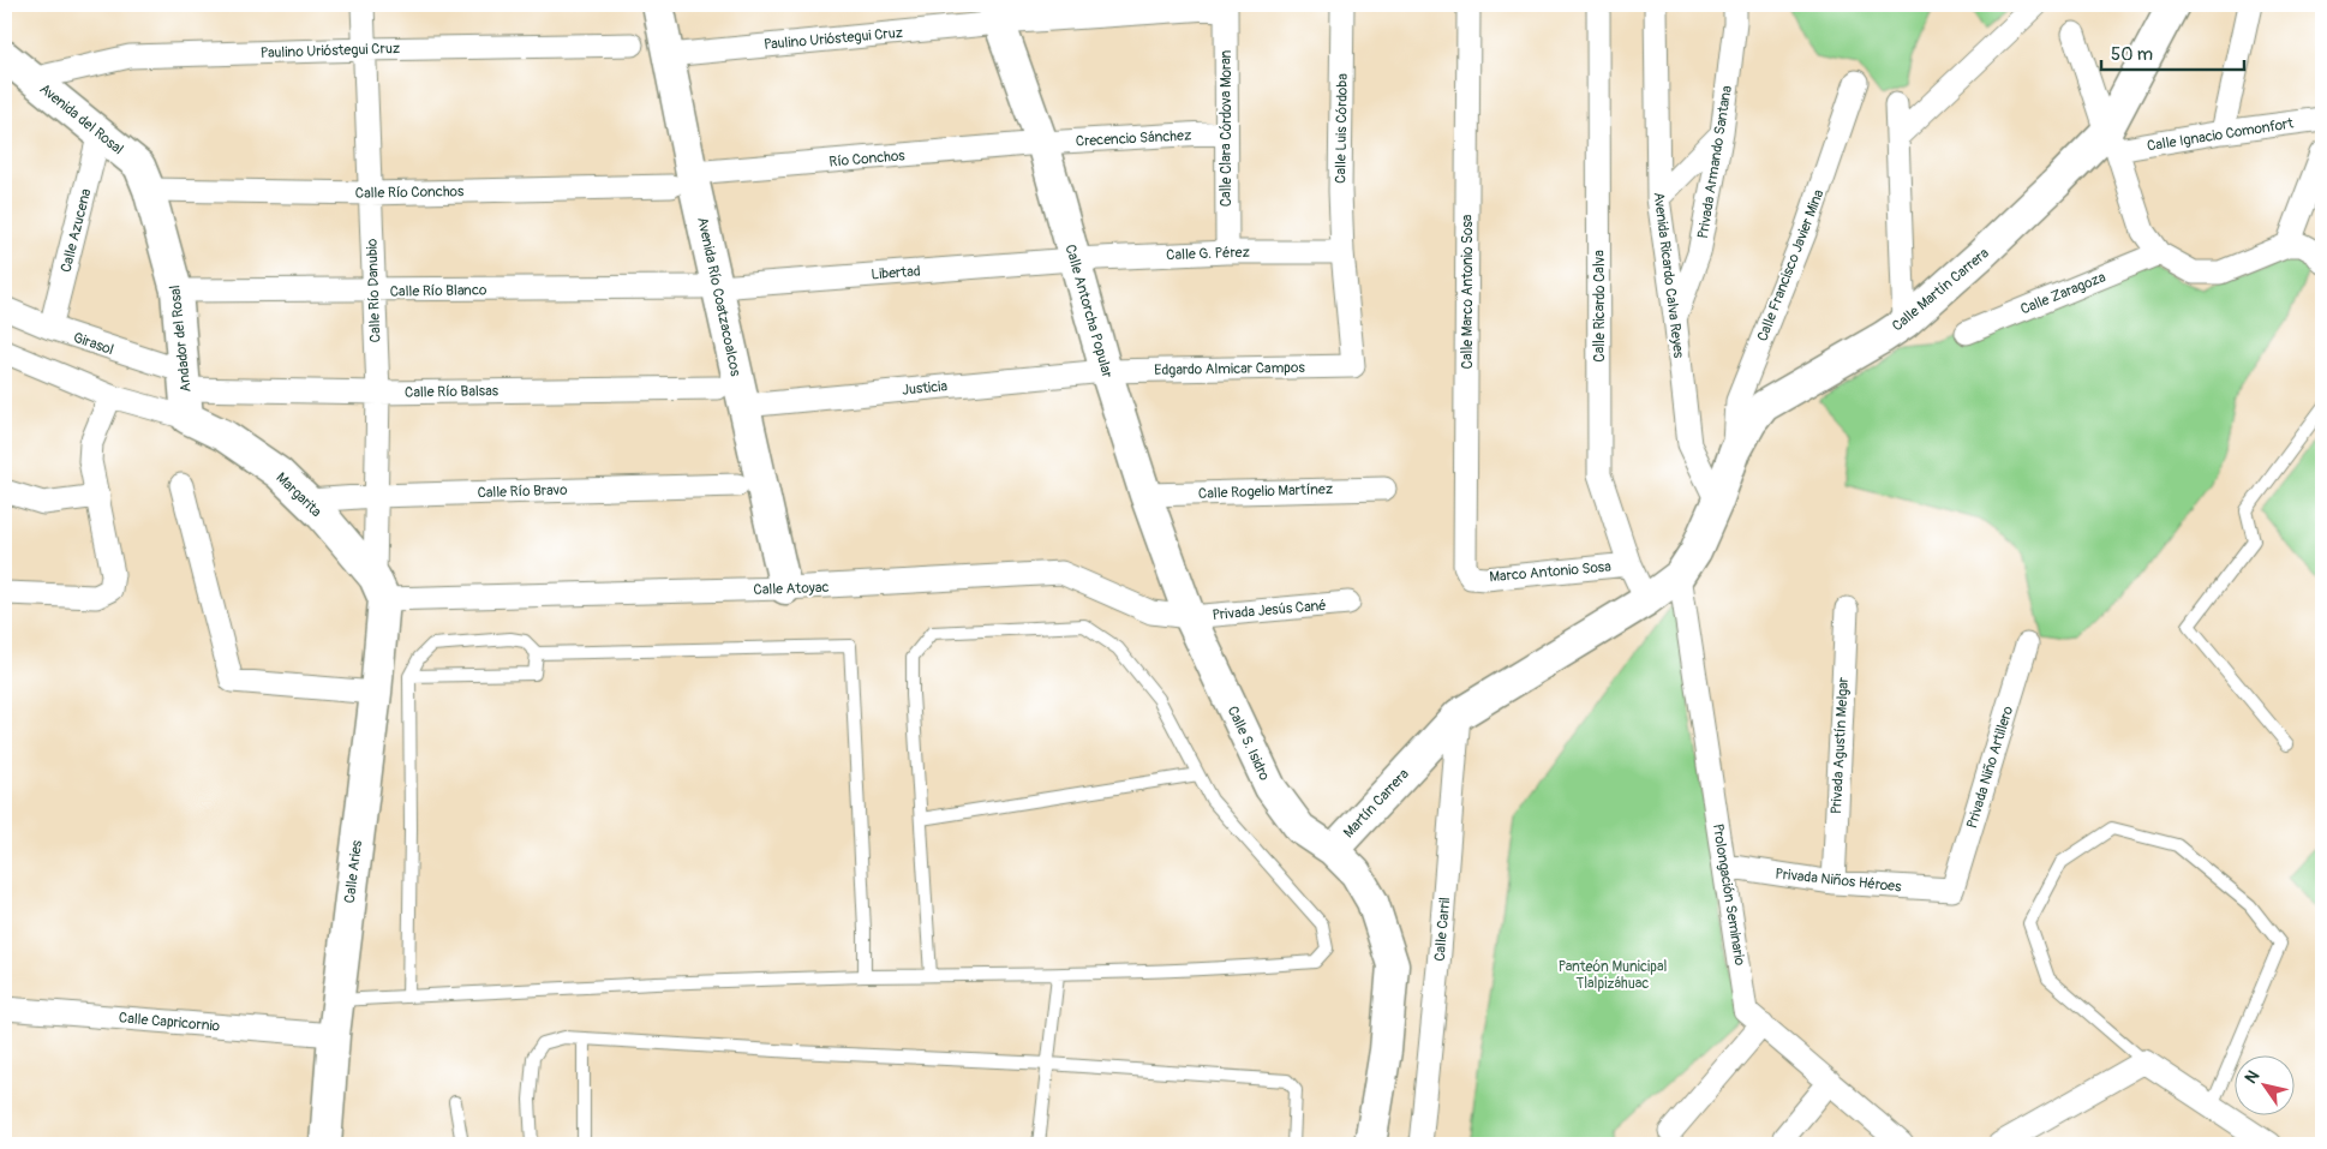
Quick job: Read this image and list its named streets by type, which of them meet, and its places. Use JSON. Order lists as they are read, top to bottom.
{
  "streets": {
    "street": [
      "Paulino Urióstegui Cruz",
      "Avenida del Rosal",
      "Calle Clara Córdova Moran",
      "Calle Luis Córdoba",
      "Calle Ignacio Comonfort",
      "Crecencio Sánchez",
      "Río Conchos",
      "Privada Armando Santana",
      "Calle Río Conchos",
      "Calle Azucena",
      "Calle G. Pérez",
      "Calle Francisco Javier Mina",
      "Libertad",
      "Avenida Ricardo Calva Reyes",
      "Calle Martín Carrera",
      "Calle Río Danubio",
      "Calle Río Blanco",
      "Calle Marco Antonio Sosa",
      "Calle Zaragoza",
      "Avenida Río Coatzacoalcos",
      "Calle Ricardo Calva",
      "Calle Antorcha Popular",
      "Andador del Rosal",
      "Girasol",
      "Edgardo Almicar Campos",
      "Justicia",
      "Calle Río Balsas",
      "Calle Río Bravo",
      "Calle Rogelio Martínez",
      "Margarita",
      "Marco Antonio Sosa",
      "Calle Atoyac",
      "Privada Jesús Cané",
      "Calle S. Isidro",
      "Privada Agustín Melgar",
      "Privada Niño Artillero",
      "Martín Carrera",
      "Calle Aries",
      "Privada Niños Héroes",
      "Prolongación Seminario",
      "Calle Carril",
      "Calle Capricornio"
    ]
  },
  "crossings": [
    ["Paulino Urióstegui Cruz", "Avenida del Rosal"],
    ["Paulino Urióstegui Cruz", "Calle Clara Córdova Moran"],
    ["Paulino Urióstegui Cruz", "Calle Río Danubio"],
    ["Paulino Urióstegui Cruz", "Avenida Río Coatzacoalcos"],
    ["Paulino Urióstegui Cruz", "Calle Antorcha Popular"],
    ["Avenida del Rosal", "Calle Río Conchos"],
    ["Avenida del Rosal", "Calle Azucena"],
    ["Avenida del Rosal", "Andador del Rosal"],
    ["Calle Clara Córdova Moran", "Crecencio Sánchez"],
    ["Calle Clara Córdova Moran", "Calle G. Pérez"],
    ["Calle Luis Córdoba", "Calle G. Pérez"],
    ["Calle Luis Córdoba", "Edgardo Almicar Campos"],
    ["Calle Ignacio Comonfort", "Calle Martín Carrera"],
    ["Crecencio Sánchez", "Río Conchos"],
    ["Crecencio Sánchez", "Calle Antorcha Popular"],
    ["Río Conchos", "Calle Río Conchos"],
    ["Río Conchos", "Avenida Río Coatzacoalcos"],
    ["Río Conchos", "Calle Antorcha Popular"],
    ["Privada Armando Santana", "Avenida Ricardo Calva Reyes"],
    ["Calle Río Conchos", "Calle Río Danubio"],
    ["Calle Río Conchos", "Avenida Río Coatzacoalcos"],
    ["Calle Río Conchos", "Andador del Rosal"],
    ["Calle Azucena", "Girasol"],
    ["Calle G. Pérez", "Libertad"],
    ["Calle G. Pérez", "Calle Antorcha Popular"],
    ["Calle Francisco Javier Mina", "Calle Martín Carrera"],
    ["Libertad", "Calle Río Blanco"],
    ["Libertad", "Avenida Río Coatzacoalcos"],
    ["Libertad", "Calle Antorcha Popular"],
    ["Avenida Ricardo Calva Reyes", "Calle Martín Carrera"],
    ["Calle Martín Carrera", "Calle Ricardo Calva"],
    ["Calle Martín Carrera", "Martín Carrera"],
    ["Calle Martín Carrera", "Prolongación Seminario"],
    ["Calle Río Danubio", "Calle Río Blanco"],
    ["Calle Río Danubio", "Calle Río Balsas"],
    ["Calle Río Danubio", "Calle Río Bravo"],
    ["Calle Río Danubio", "Margarita"],
    ["Calle Río Danubio", "Calle Atoyac"],
    ["Calle Río Danubio", "Calle Aries"],
    ["Calle Río Blanco", "Avenida Río Coatzacoalcos"],
    ["Calle Río Blanco", "Andador del Rosal"],
    ["Calle Marco Antonio Sosa", "Marco Antonio Sosa"],
    ["Avenida Río Coatzacoalcos", "Justicia"],
    ["Avenida Río Coatzacoalcos", "Calle Atoyac"],
    ["Calle Ricardo Calva", "Marco Antonio Sosa"],
    ["Calle Ricardo Calva", "Martín Carrera"],
    ["Calle Antorcha Popular", "Edgardo Almicar Campos"],
    ["Calle Antorcha Popular", "Justicia"],
    ["Calle Antorcha Popular", "Calle Rogelio Martínez"],
    ["Calle Antorcha Popular", "Calle Atoyac"],
    ["Calle Antorcha Popular", "Privada Jesús Cané"],
    ["Calle Antorcha Popular", "Calle S. Isidro"],
    ["Andador del Rosal", "Girasol"],
    ["Andador del Rosal", "Calle Río Balsas"],
    ["Andador del Rosal", "Margarita"],
    ["Girasol", "Calle Río Balsas"],
    ["Girasol", "Margarita"],
    ["Edgardo Almicar Campos", "Justicia"],
    ["Calle Río Balsas", "Margarita"],
    ["Calle Río Bravo", "Margarita"],
    ["Margarita", "Calle Atoyac"],
    ["Margarita", "Calle Aries"],
    ["Calle Atoyac", "Privada Jesús Cané"],
    ["Calle Atoyac", "Calle S. Isidro"],
    ["Calle Atoyac", "Calle Aries"],
    ["Privada Jesús Cané", "Calle S. Isidro"],
    ["Calle S. Isidro", "Martín Carrera"],
    ["Privada Agustín Melgar", "Privada Niños Héroes"],
    ["Privada Niño Artillero", "Privada Niños Héroes"],
    ["Martín Carrera", "Calle Carril"],
    ["Calle Aries", "Calle Capricornio"],
    ["Privada Niños Héroes", "Prolongación Seminario"]
  ],
  "parks": ["Panteón Municipal Tlalpizáhuac"],
  "scale_bar": "50 m",
  "north": "top left"
}
